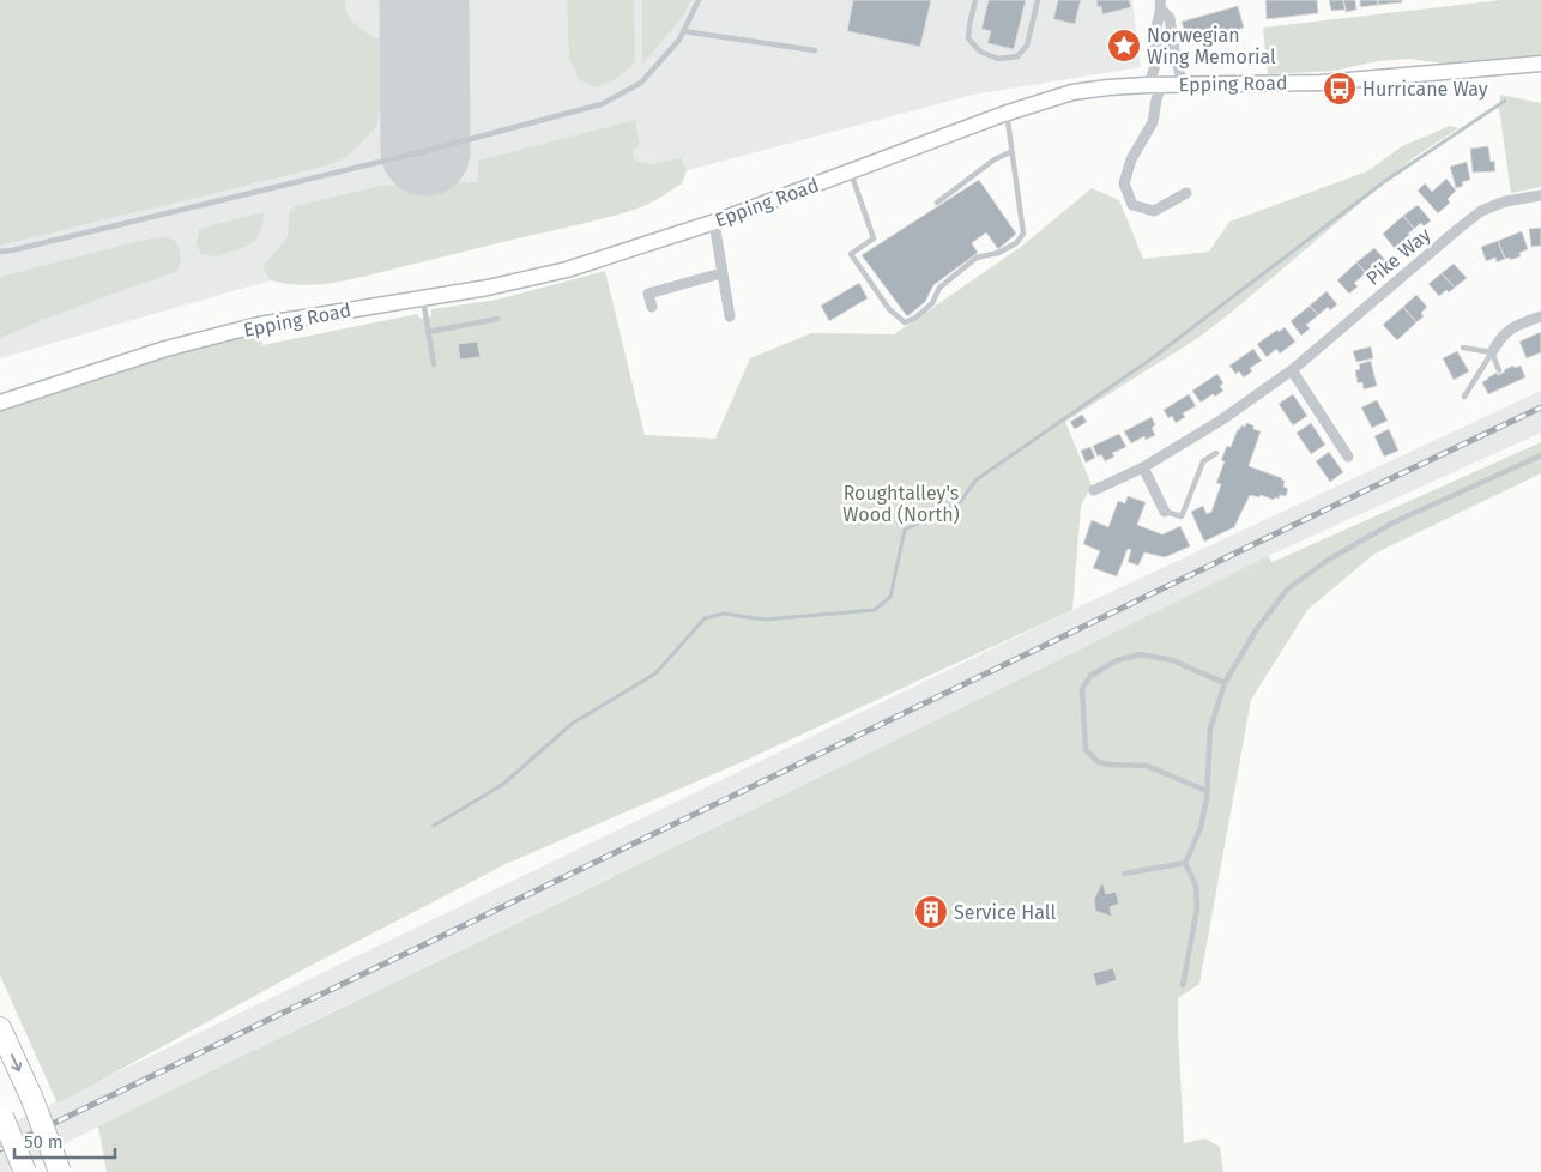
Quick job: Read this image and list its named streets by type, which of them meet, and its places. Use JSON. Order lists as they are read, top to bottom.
{
  "streets": {
    "main road": ["Epping Road"],
    "street": ["Pike Way"]
  },
  "parks": ["Roughtalley's Wood (North)"],
  "places": {
    "place": ["Norwegian Wing Memorial"],
    "bus stop": ["Hurricane Way"],
    "building": ["Service Hall"]
  },
  "scale_bar": "50 m"
}
